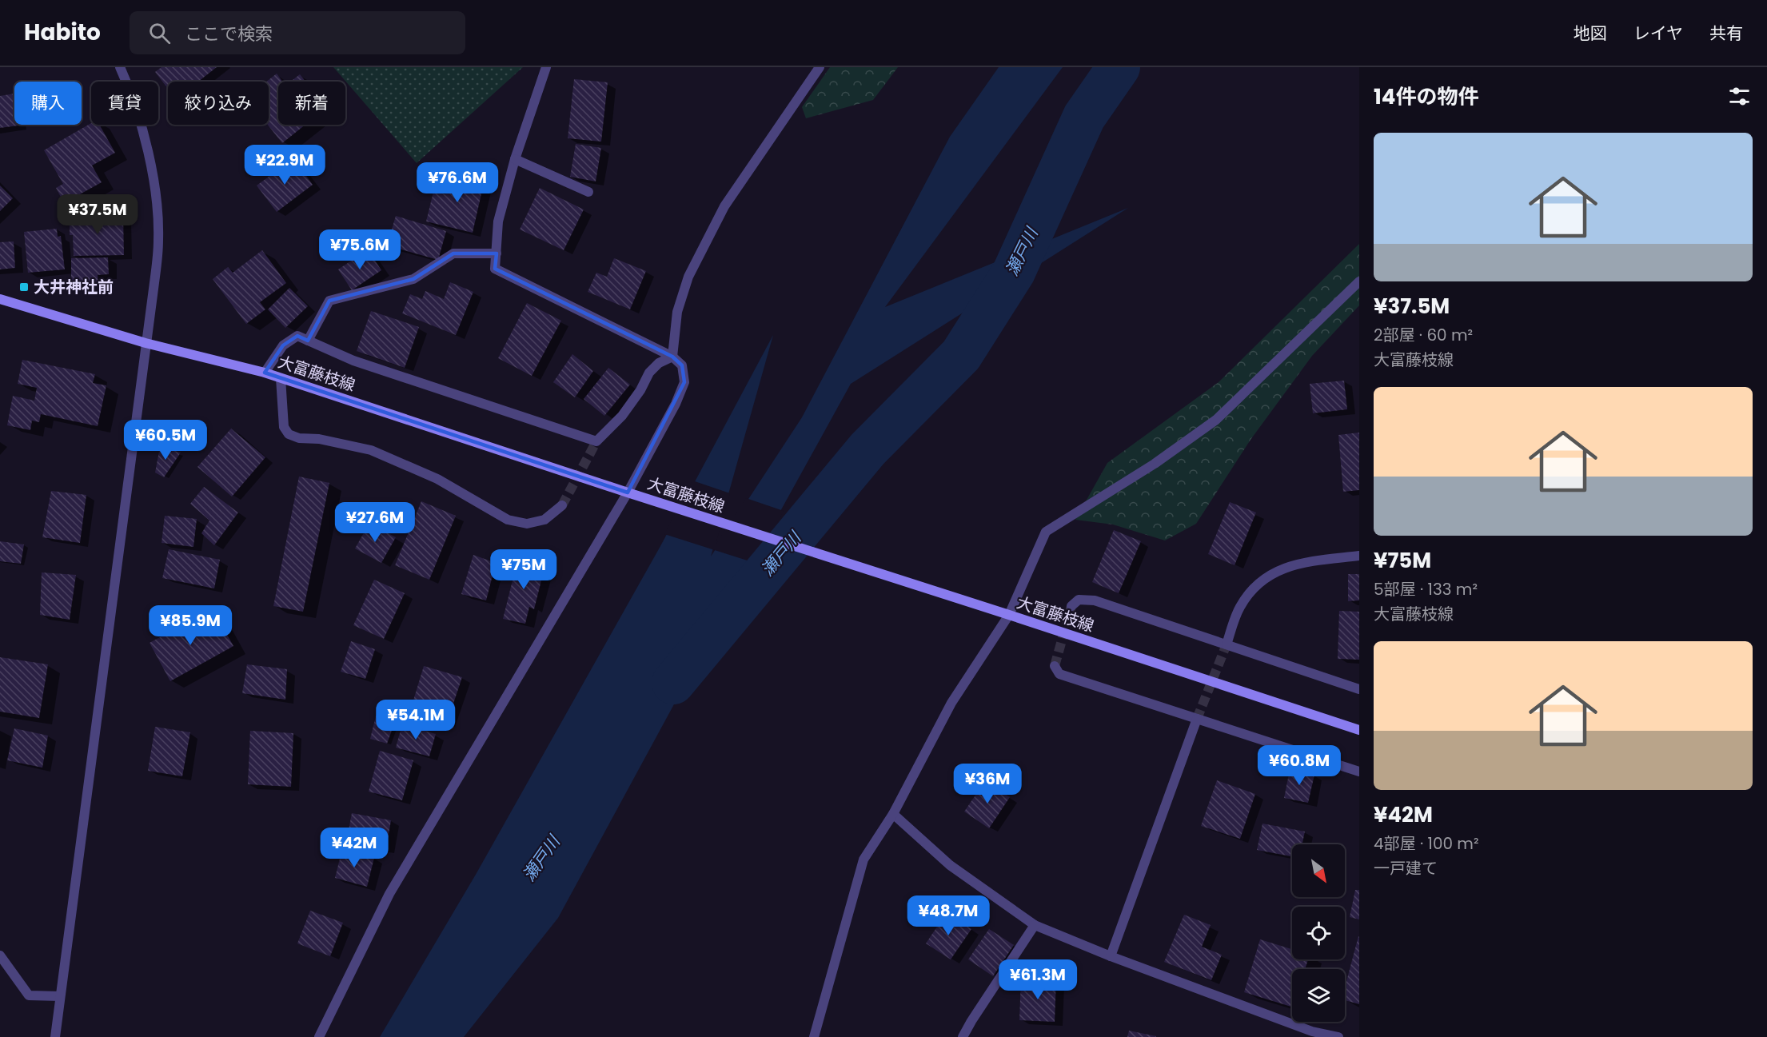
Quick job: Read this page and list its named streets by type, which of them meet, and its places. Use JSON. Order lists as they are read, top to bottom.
{
  "streets": {
    "main road": ["大富藤枝線"]
  },
  "water": ["瀬戸川"],
  "places": {
    "transit": ["大井神社前"]
  },
  "north": "bottom right",
  "page": {
    "header": "Habito",
    "search": "ここで検索",
    "nav": ["地図", "レイヤ", "共有"],
    "heading": "14件の物件",
    "chip": [
      "購入",
      "賃貸",
      "絞り込み",
      "新着"
    ],
    "list": [
      {
        "name": "¥37.5M",
        "note": "2部屋 · 60 m² · 大富藤枝線"
      },
      {
        "name": "¥75M",
        "note": "5部屋 · 133 m² · 大富藤枝線"
      },
      {
        "name": "¥42M",
        "note": "4部屋 · 100 m² · 一戸建て"
      }
    ],
    "price": [
      "¥22.9M",
      "¥76.6M",
      "¥37.5M",
      "¥75.6M",
      "¥60.5M",
      "¥27.6M",
      "¥75M",
      "¥85.9M",
      "¥54.1M",
      "¥60.8M",
      "¥36M",
      "¥42M",
      "¥48.7M",
      "¥61.3M"
    ]
  }
}
